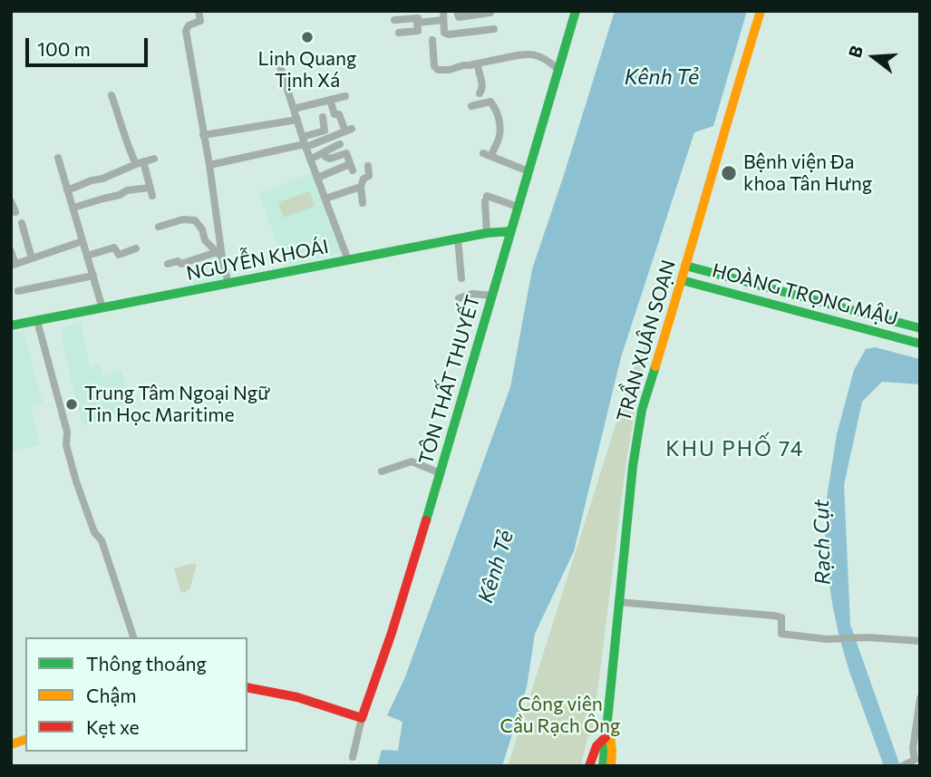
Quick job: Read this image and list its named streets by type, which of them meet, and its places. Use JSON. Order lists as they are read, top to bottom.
{
  "streets": {
    "main road": [
      "NGUYỄN KHOÁI",
      "HOÀNG TRỌNG MẬU",
      "TRẦN XUÂN SOẠN",
      "TÔN THẤT THUYẾT"
    ]
  },
  "crossings": [
    ["NGUYỄN KHOÁI", "TÔN THẤT THUYẾT"],
    ["HOÀNG TRỌNG MẬU", "TRẦN XUÂN SOẠN"]
  ],
  "districts": ["KHU PHỐ 74"],
  "water": ["Kênh Tẻ", "Rạch Cụt"],
  "parks": ["Công viên Cầu Rạch Ông"],
  "places": ["Linh Quang Tịnh Xá", "Bệnh viện Đa khoa Tân Hưng", "Trung Tâm Ngoại Ngữ Tin Học Maritime"],
  "legend": ["Thông thoáng", "Chậm", "Kẹt xe"],
  "scale_bar": "100 m",
  "north": "left"
}
